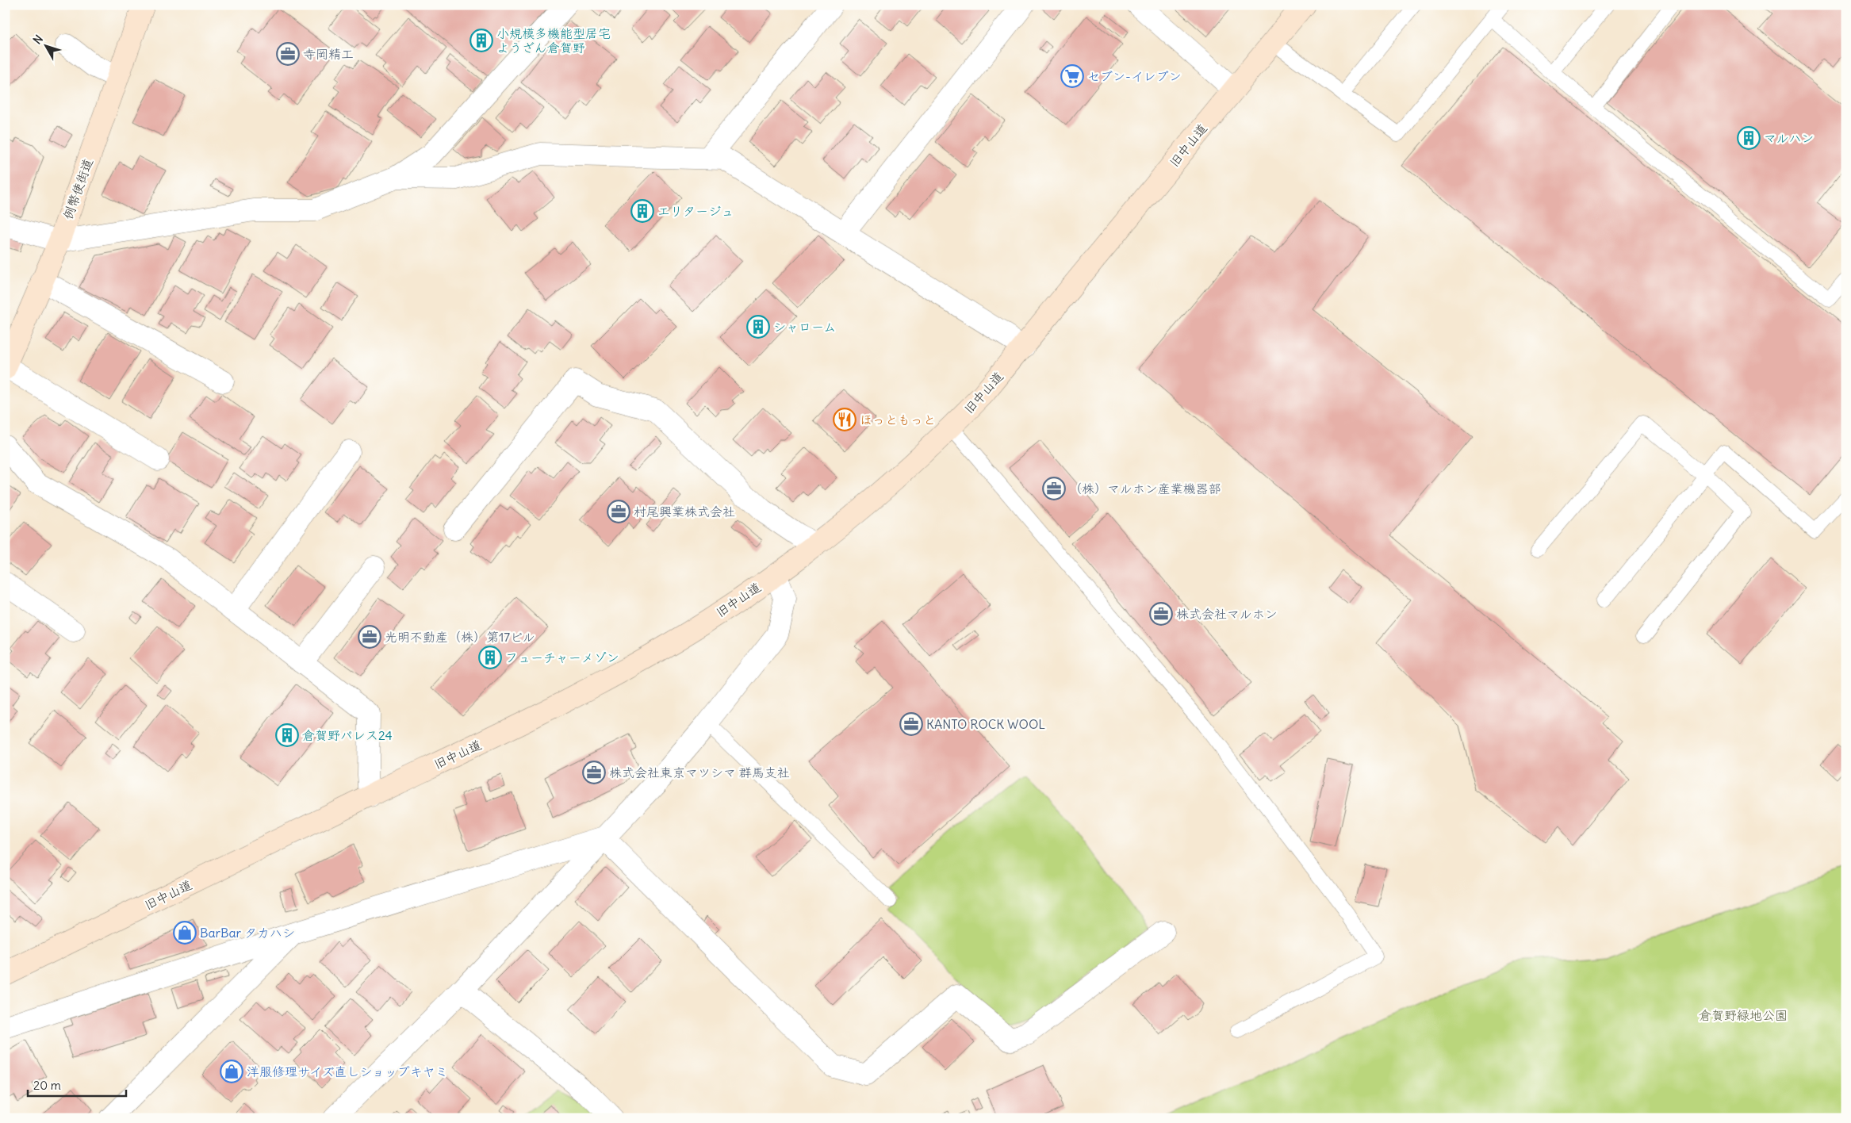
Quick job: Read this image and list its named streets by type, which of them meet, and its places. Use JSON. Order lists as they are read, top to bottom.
{
  "streets": {
    "main road": ["旧中山道", "例幣使街道"]
  },
  "parks": ["倉賀野緑地公園"],
  "places": {
    "building": [
      "小規模多機能型居宅 ようざん倉賀野",
      "マルハン",
      "エリタージュ",
      "シャローム",
      "フューチャーメゾン",
      "倉賀野パレス24"
    ],
    "office": [
      "寺岡精工",
      "（株）マルホン産業機器部",
      "村尾興業株式会社",
      "株式会社マルホン",
      "光明不動産（株）第17ビル",
      "KANTO ROCK WOOL",
      "株式会社東京マツシマ 群馬支社"
    ],
    "supermarket": ["セブン-イレブン"],
    "restaurant": ["ほっともっと"],
    "shop": ["BarBar タカハシ", "洋服修理サイズ直しショップキヤミ"]
  },
  "scale_bar": "20 m",
  "north": "top left"
}
